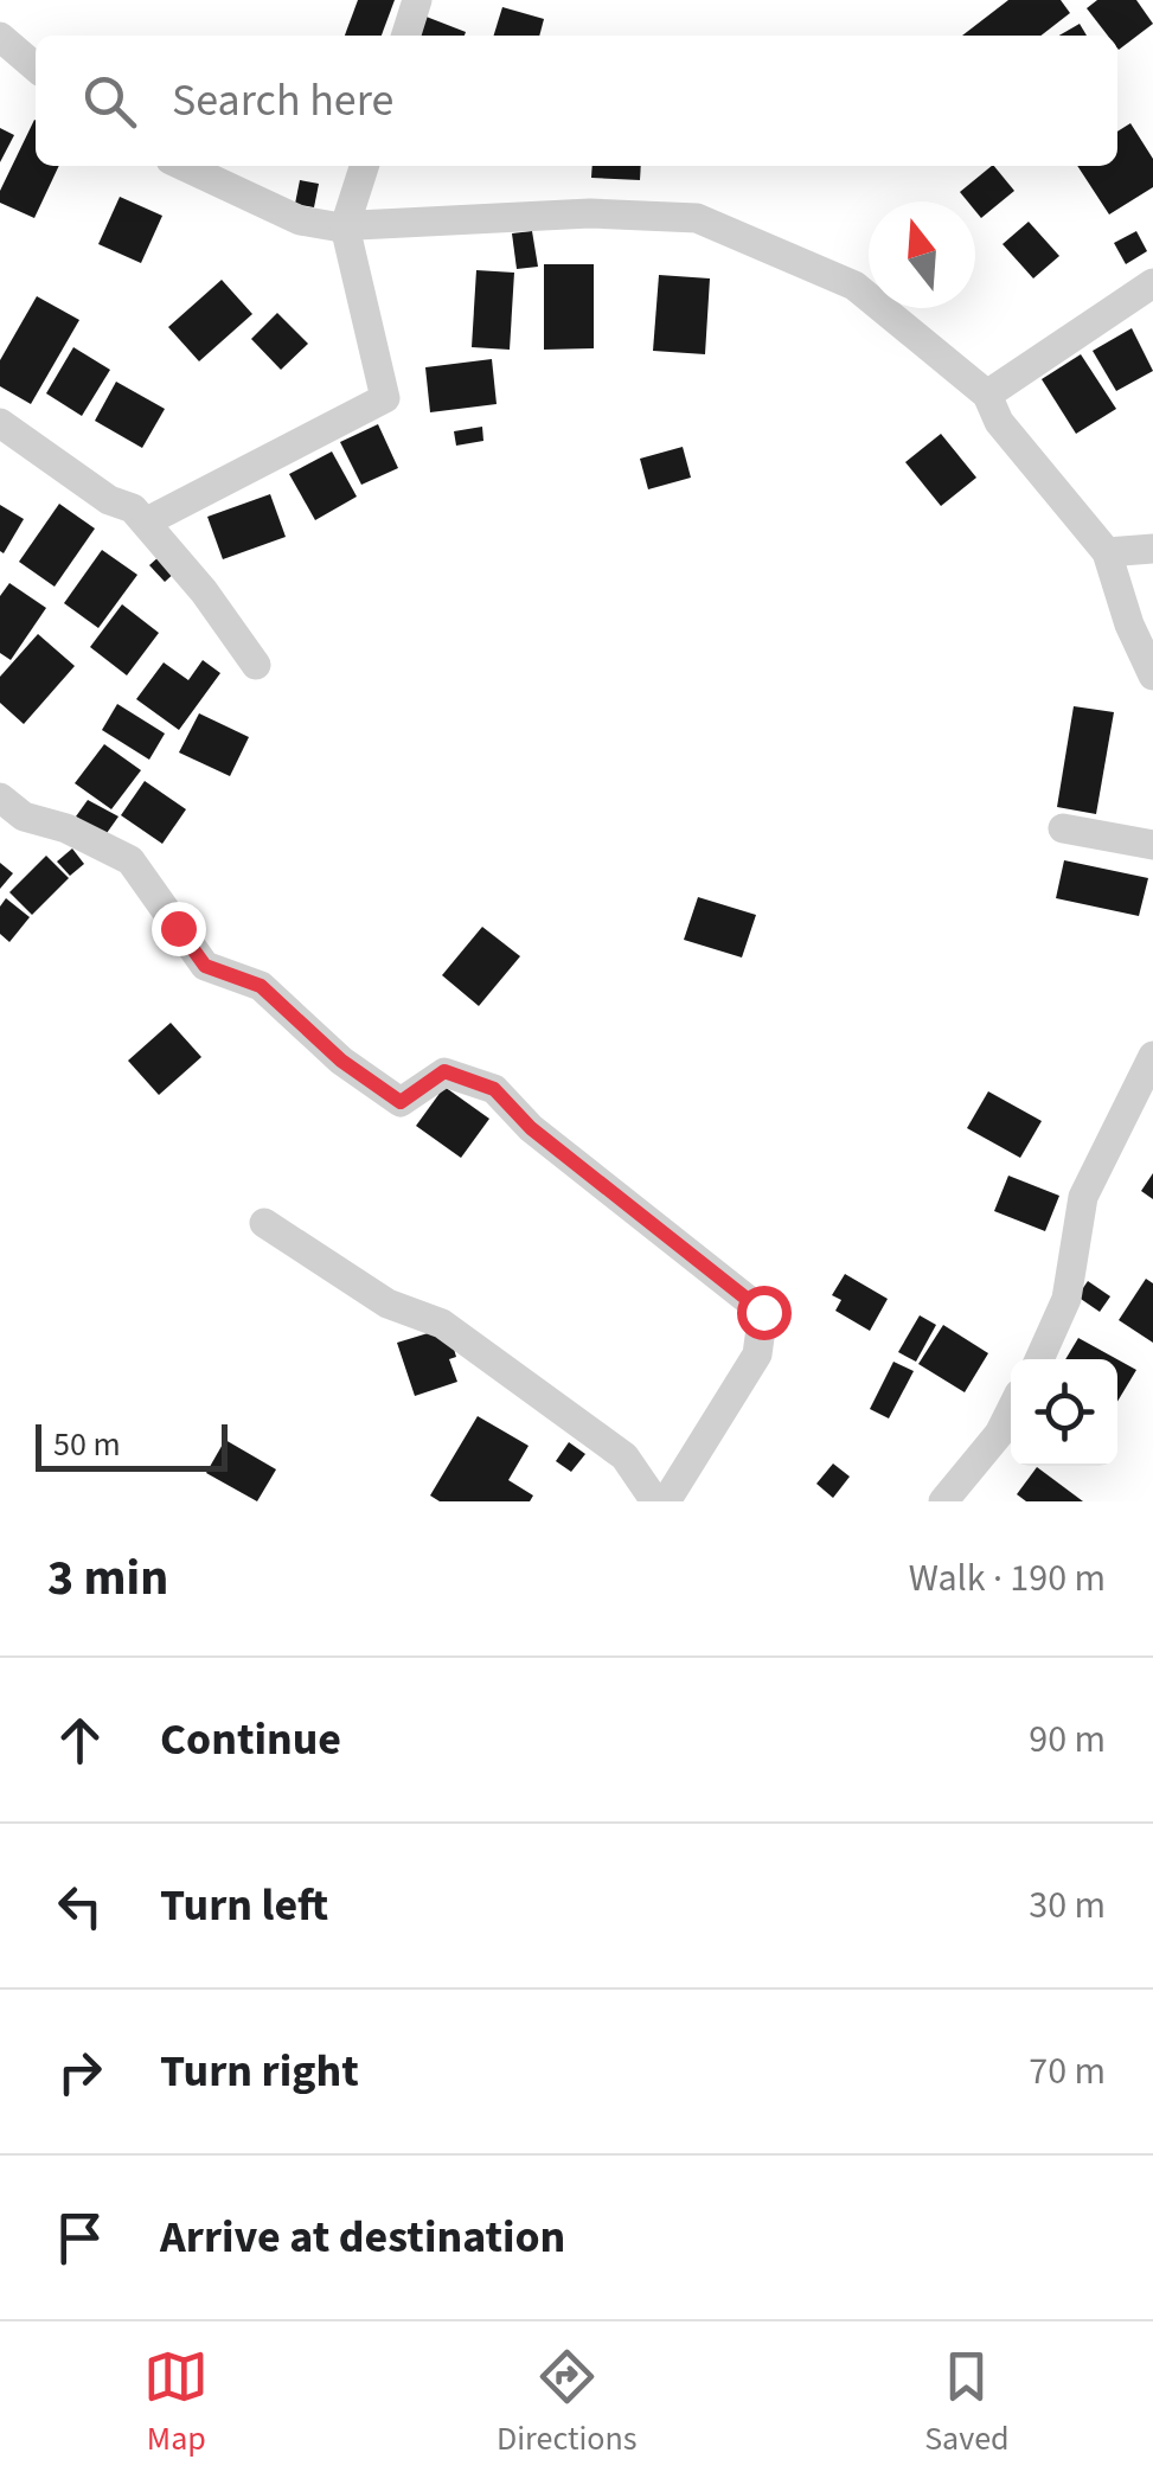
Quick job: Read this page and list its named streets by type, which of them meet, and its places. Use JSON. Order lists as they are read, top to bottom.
{
  "scale_bar": "50 m",
  "north": "top",
  "page": {
    "search": "Search here",
    "scale": "50 m",
    "heading": ["3 min", "Walk · 190 m"],
    "list": [
      ["Continue", "90 m"],
      ["Turn left", "30 m"],
      ["Turn right", "70 m"],
      "Arrive at destination"
    ],
    "nav": ["Map", "Directions", "Saved"]
  }
}
